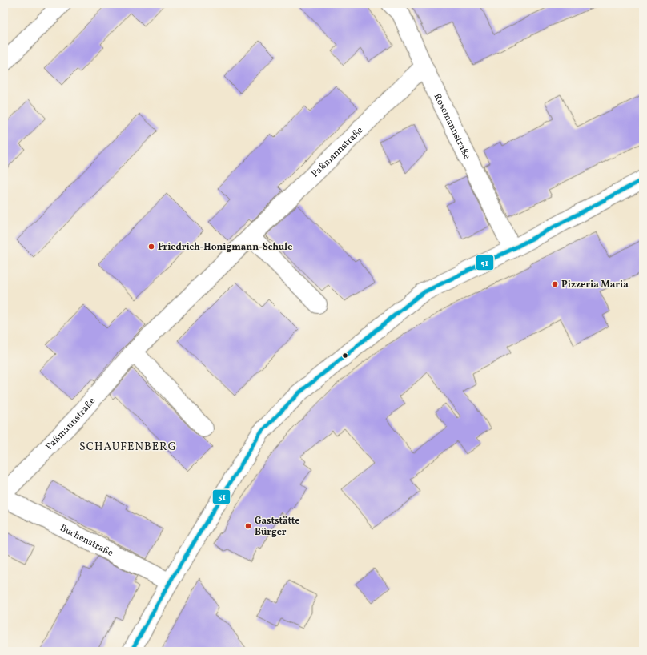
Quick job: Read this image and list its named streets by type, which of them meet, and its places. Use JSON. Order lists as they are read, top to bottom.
{
  "streets": {
    "street": ["Rosemannstraße", "Paßmannstraße", "Buchenstraße"]
  },
  "crossings": [
    ["Rosemannstraße", "Paßmannstraße"]
  ],
  "districts": ["SCHAUFENBERG"],
  "places": ["Friedrich-Honigmann-Schule", "Pizzeria Maria", "Gaststätte Bürger"],
  "lines": ["transit line 51"]
}
